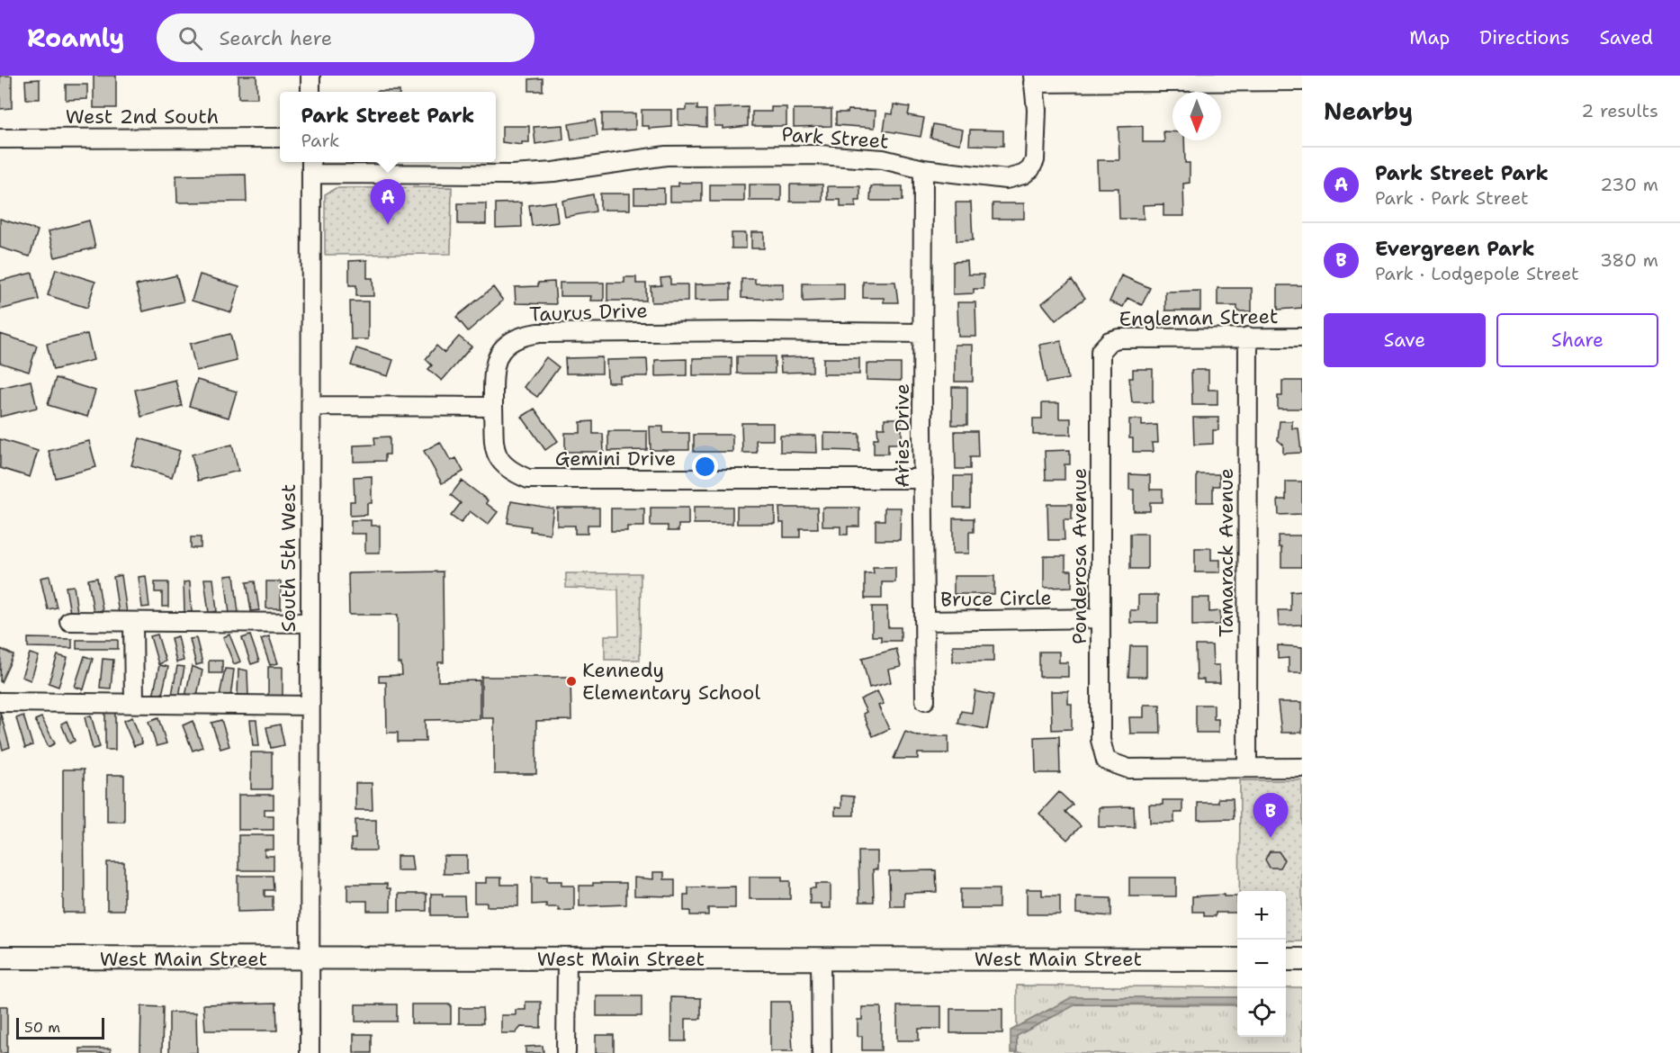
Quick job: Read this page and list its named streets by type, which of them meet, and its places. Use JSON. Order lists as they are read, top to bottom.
{
  "streets": {
    "main road": ["West Main Street"],
    "street": [
      "West 2nd South",
      "Park Street",
      "Taurus Drive",
      "Engleman Street",
      "Aries Drive",
      "Gemini Drive",
      "Tamarack Avenue",
      "Ponderosa Avenue",
      "South 5th West",
      "Bruce Circle"
    ]
  },
  "crossings": [
    ["Park Street", "Aries Drive"],
    ["Park Street", "South 5th West"],
    ["Taurus Drive", "Aries Drive"],
    ["Taurus Drive", "Gemini Drive"],
    ["Engleman Street", "Tamarack Avenue"],
    ["Engleman Street", "Ponderosa Avenue"],
    ["Aries Drive", "Gemini Drive"],
    ["Aries Drive", "Bruce Circle"],
    ["Tamarack Avenue", "Ponderosa Avenue"],
    ["Ponderosa Avenue", "Bruce Circle"],
    ["South 5th West", "West Main Street"]
  ],
  "places": ["Kennedy Elementary School"],
  "scale_bar": "50 m",
  "north": "bottom",
  "page": {
    "header": "Roamly",
    "search": "Search here",
    "nav": ["Map", "Directions", "Saved"],
    "heading": ["Nearby", "2 results"],
    "popup": ["Park Street Park", "Park"],
    "list": [
      {
        "mark": "A",
        "name": "Park Street Park",
        "note": "Park · Park Street",
        "value": "230 m"
      },
      {
        "mark": "B",
        "name": "Evergreen Park",
        "note": "Park · Lodgepole Street",
        "value": "380 m"
      }
    ],
    "pins": ["A", "B"],
    "buttons": ["Save", "Share"],
    "map_buttons": ["+", "−"],
    "scale": "50 m"
  }
}
